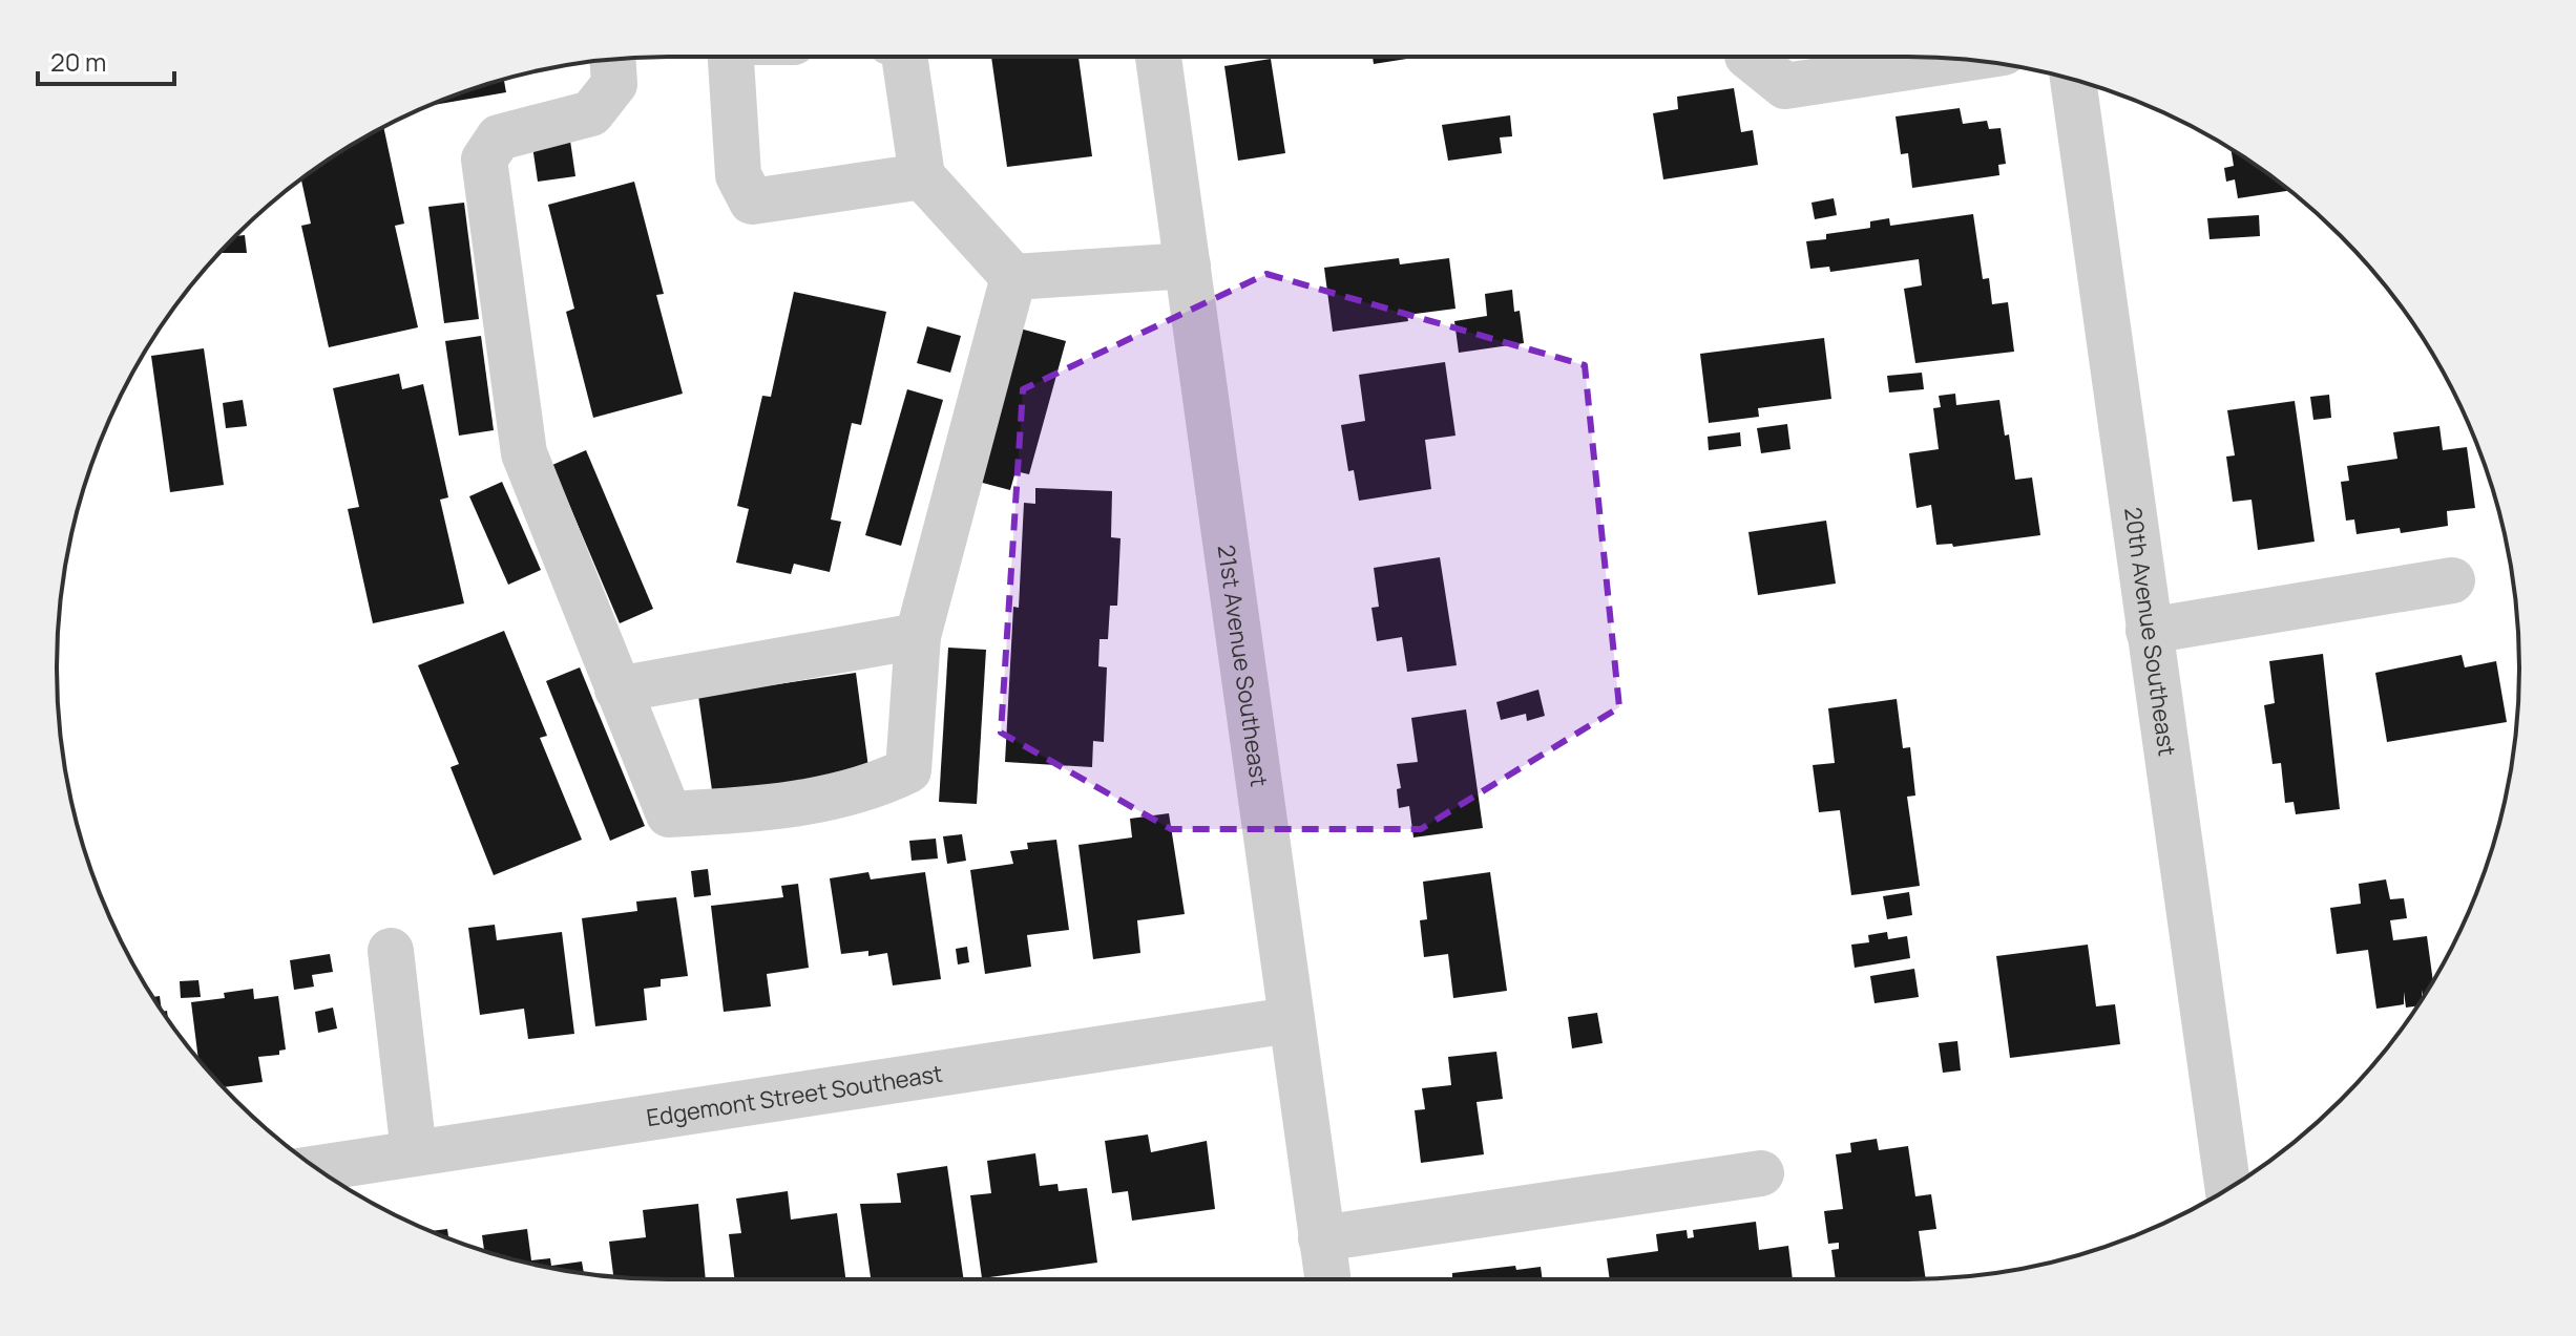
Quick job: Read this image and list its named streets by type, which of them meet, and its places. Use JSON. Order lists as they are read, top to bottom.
{
  "streets": {
    "street": ["20th Avenue Southeast", "21st Avenue Southeast", "Edgemont Street Southeast"]
  },
  "crossings": [
    ["21st Avenue Southeast", "Edgemont Street Southeast"]
  ],
  "scale_bar": "20 m"
}
